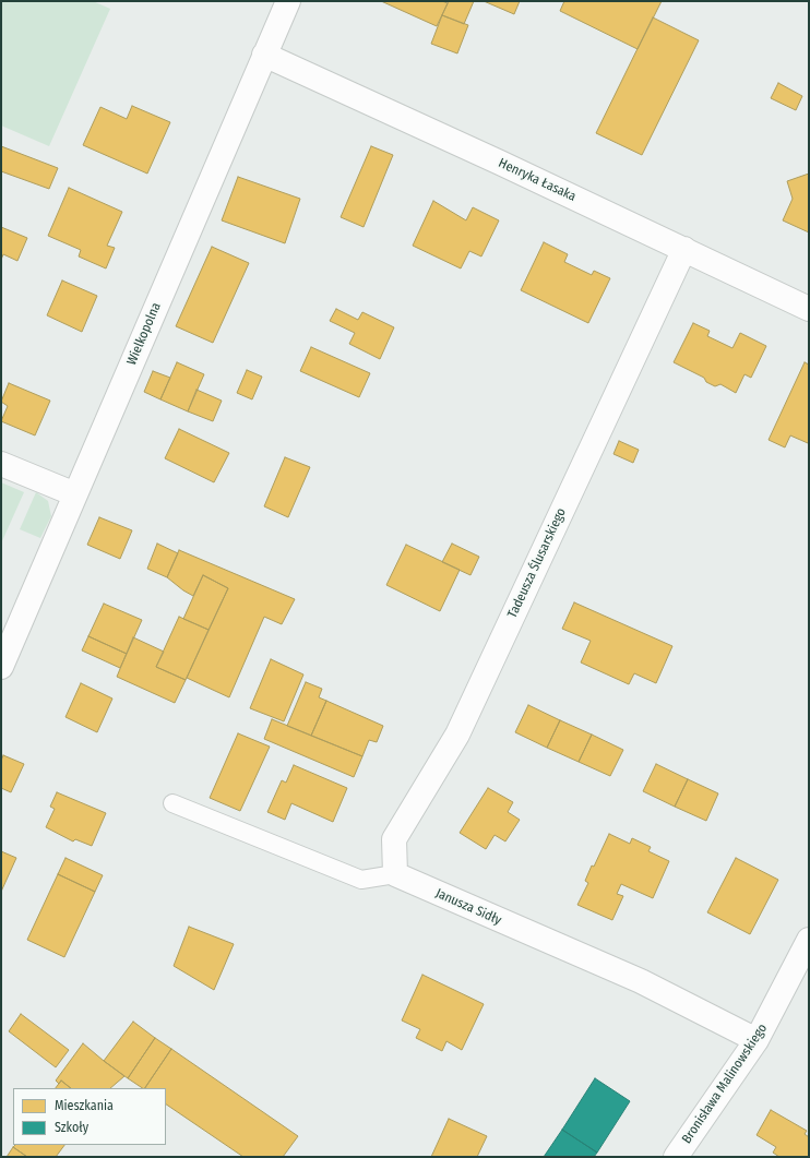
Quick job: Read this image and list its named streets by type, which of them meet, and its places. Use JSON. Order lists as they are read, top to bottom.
{
  "streets": {
    "street": [
      "Henryka Łasaka",
      "Wielkopolna",
      "Tadeusza Ślusarskiego",
      "Janusza Sidły",
      "Bronisława Malinowskiego"
    ]
  },
  "crossings": [
    ["Henryka Łasaka", "Wielkopolna"],
    ["Henryka Łasaka", "Tadeusza Ślusarskiego"],
    ["Tadeusza Ślusarskiego", "Janusza Sidły"],
    ["Janusza Sidły", "Bronisława Malinowskiego"]
  ],
  "legend": ["Mieszkania", "Szkoły"]
}
